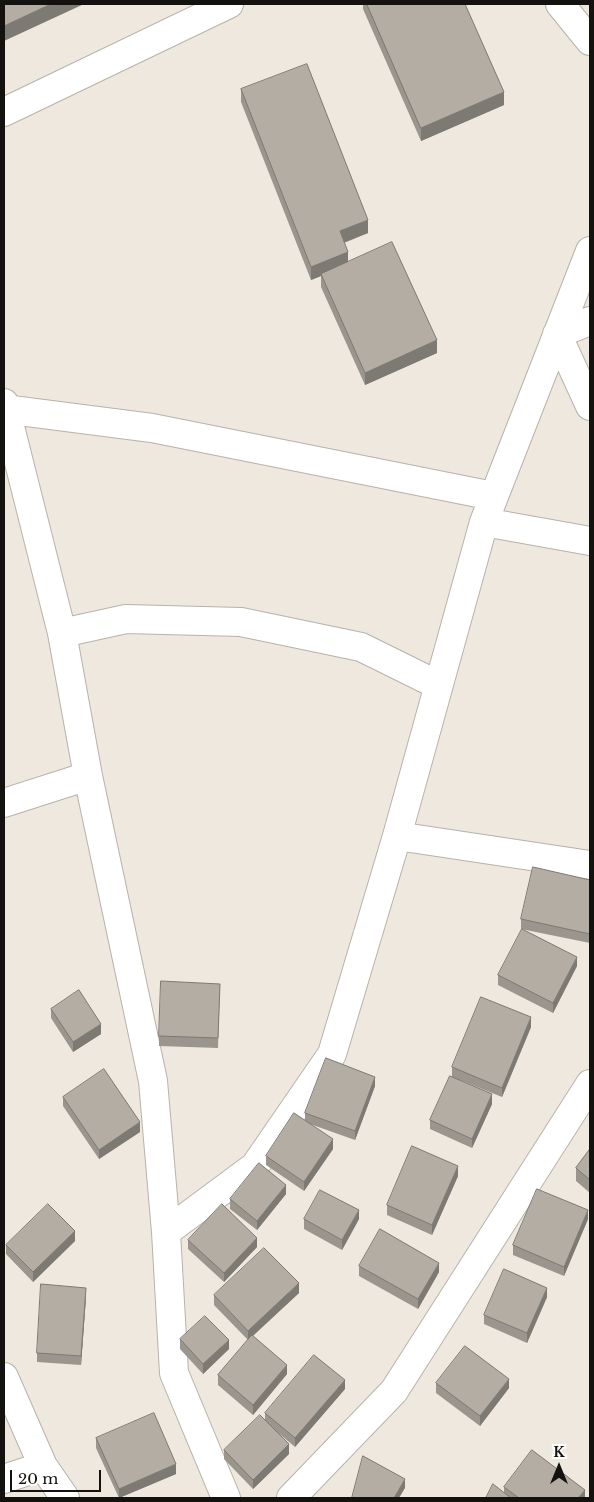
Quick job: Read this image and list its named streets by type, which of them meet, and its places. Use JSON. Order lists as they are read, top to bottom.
{
  "scale_bar": "20 m",
  "north": "top"
}
